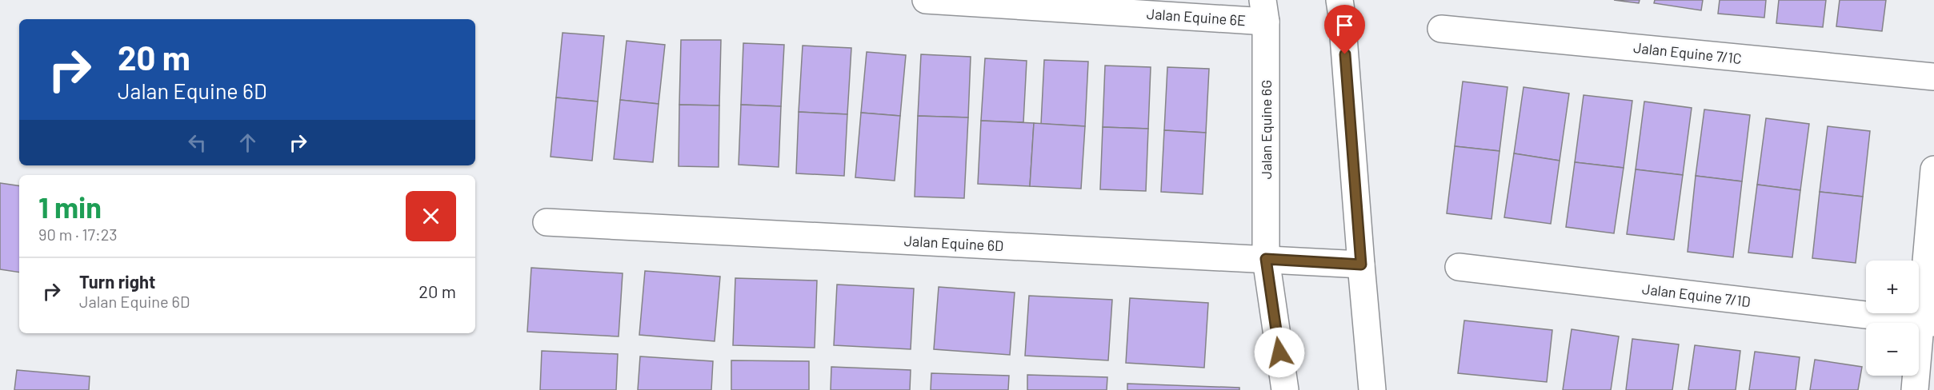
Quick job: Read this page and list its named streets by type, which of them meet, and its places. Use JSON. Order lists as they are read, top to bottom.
{
  "streets": {
    "street": [
      "Jalan Equine 6E",
      "Jalan Equine 7/1C",
      "Jalan Equine 6G",
      "Jalan Equine 6D",
      "Jalan Equine 7/1D"
    ]
  },
  "crossings": [
    ["Jalan Equine 6E", "Jalan Equine 6G"],
    ["Jalan Equine 6G", "Jalan Equine 6D"]
  ],
  "page": {
    "turn": ["20 m", "Jalan Equine 6D"],
    "heading": ["1 min", "90 m · 17:23"],
    "list": [
      {
        "name": "Turn right",
        "note": "Jalan Equine 6D",
        "value": "20 m"
      }
    ],
    "map_buttons": ["+", "−"]
  }
}
